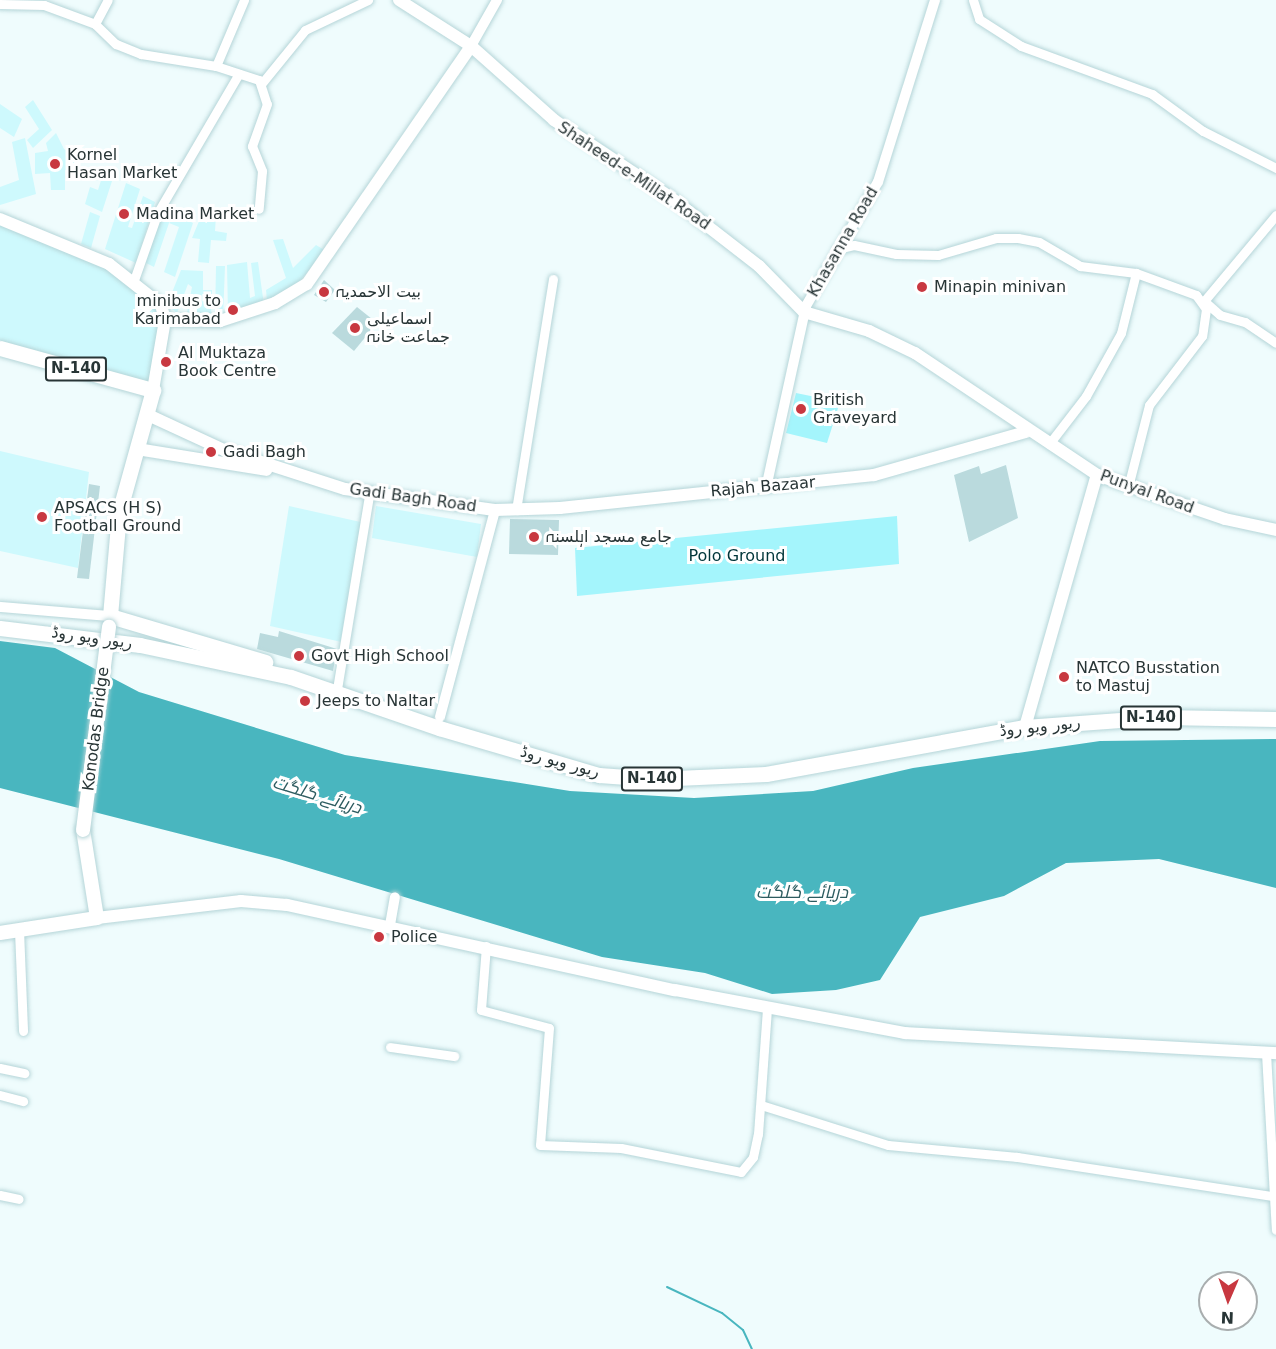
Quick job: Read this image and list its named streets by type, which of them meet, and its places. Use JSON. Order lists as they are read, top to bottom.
{
  "streets": {
    "highway": ["N-140", "ریور ویو روڈ"],
    "main road": [
      "Shaheed-e-Millat Road",
      "Rajah Bazaar",
      "Punyal Road",
      "Gadi Bagh Road",
      "Konodas Bridge"
    ],
    "street": ["Khasanna Road"]
  },
  "crossings": [
    ["Shaheed-e-Millat Road", "Khasanna Road"],
    ["Shaheed-e-Millat Road", "Rajah Bazaar"],
    ["Shaheed-e-Millat Road", "Punyal Road"],
    ["Khasanna Road", "Rajah Bazaar"],
    ["N-140", "ریور ویو روڈ"],
    ["N-140", "Konodas Bridge"],
    ["Rajah Bazaar", "Punyal Road"],
    ["Rajah Bazaar", "Gadi Bagh Road"]
  ],
  "water": ["دریائے گلگت"],
  "parks": ["Polo Ground"],
  "places": [
    "Kornel Hasan Market",
    "Madina Market",
    "Minapin minivan",
    "بیت الاحمدیہ",
    "minibus to Karimabad",
    "اسماعیلی جماعت خانہ",
    "Al Muktaza Book Centre",
    "British Graveyard",
    "Gadi Bagh",
    "APSACS (H S) Football Ground",
    "جامع مسجد اہلسنہ",
    "Govt High School",
    "NATCO Busstation to Mastuj",
    "Jeeps to Naltar",
    "Police"
  ],
  "north": "bottom"
}
